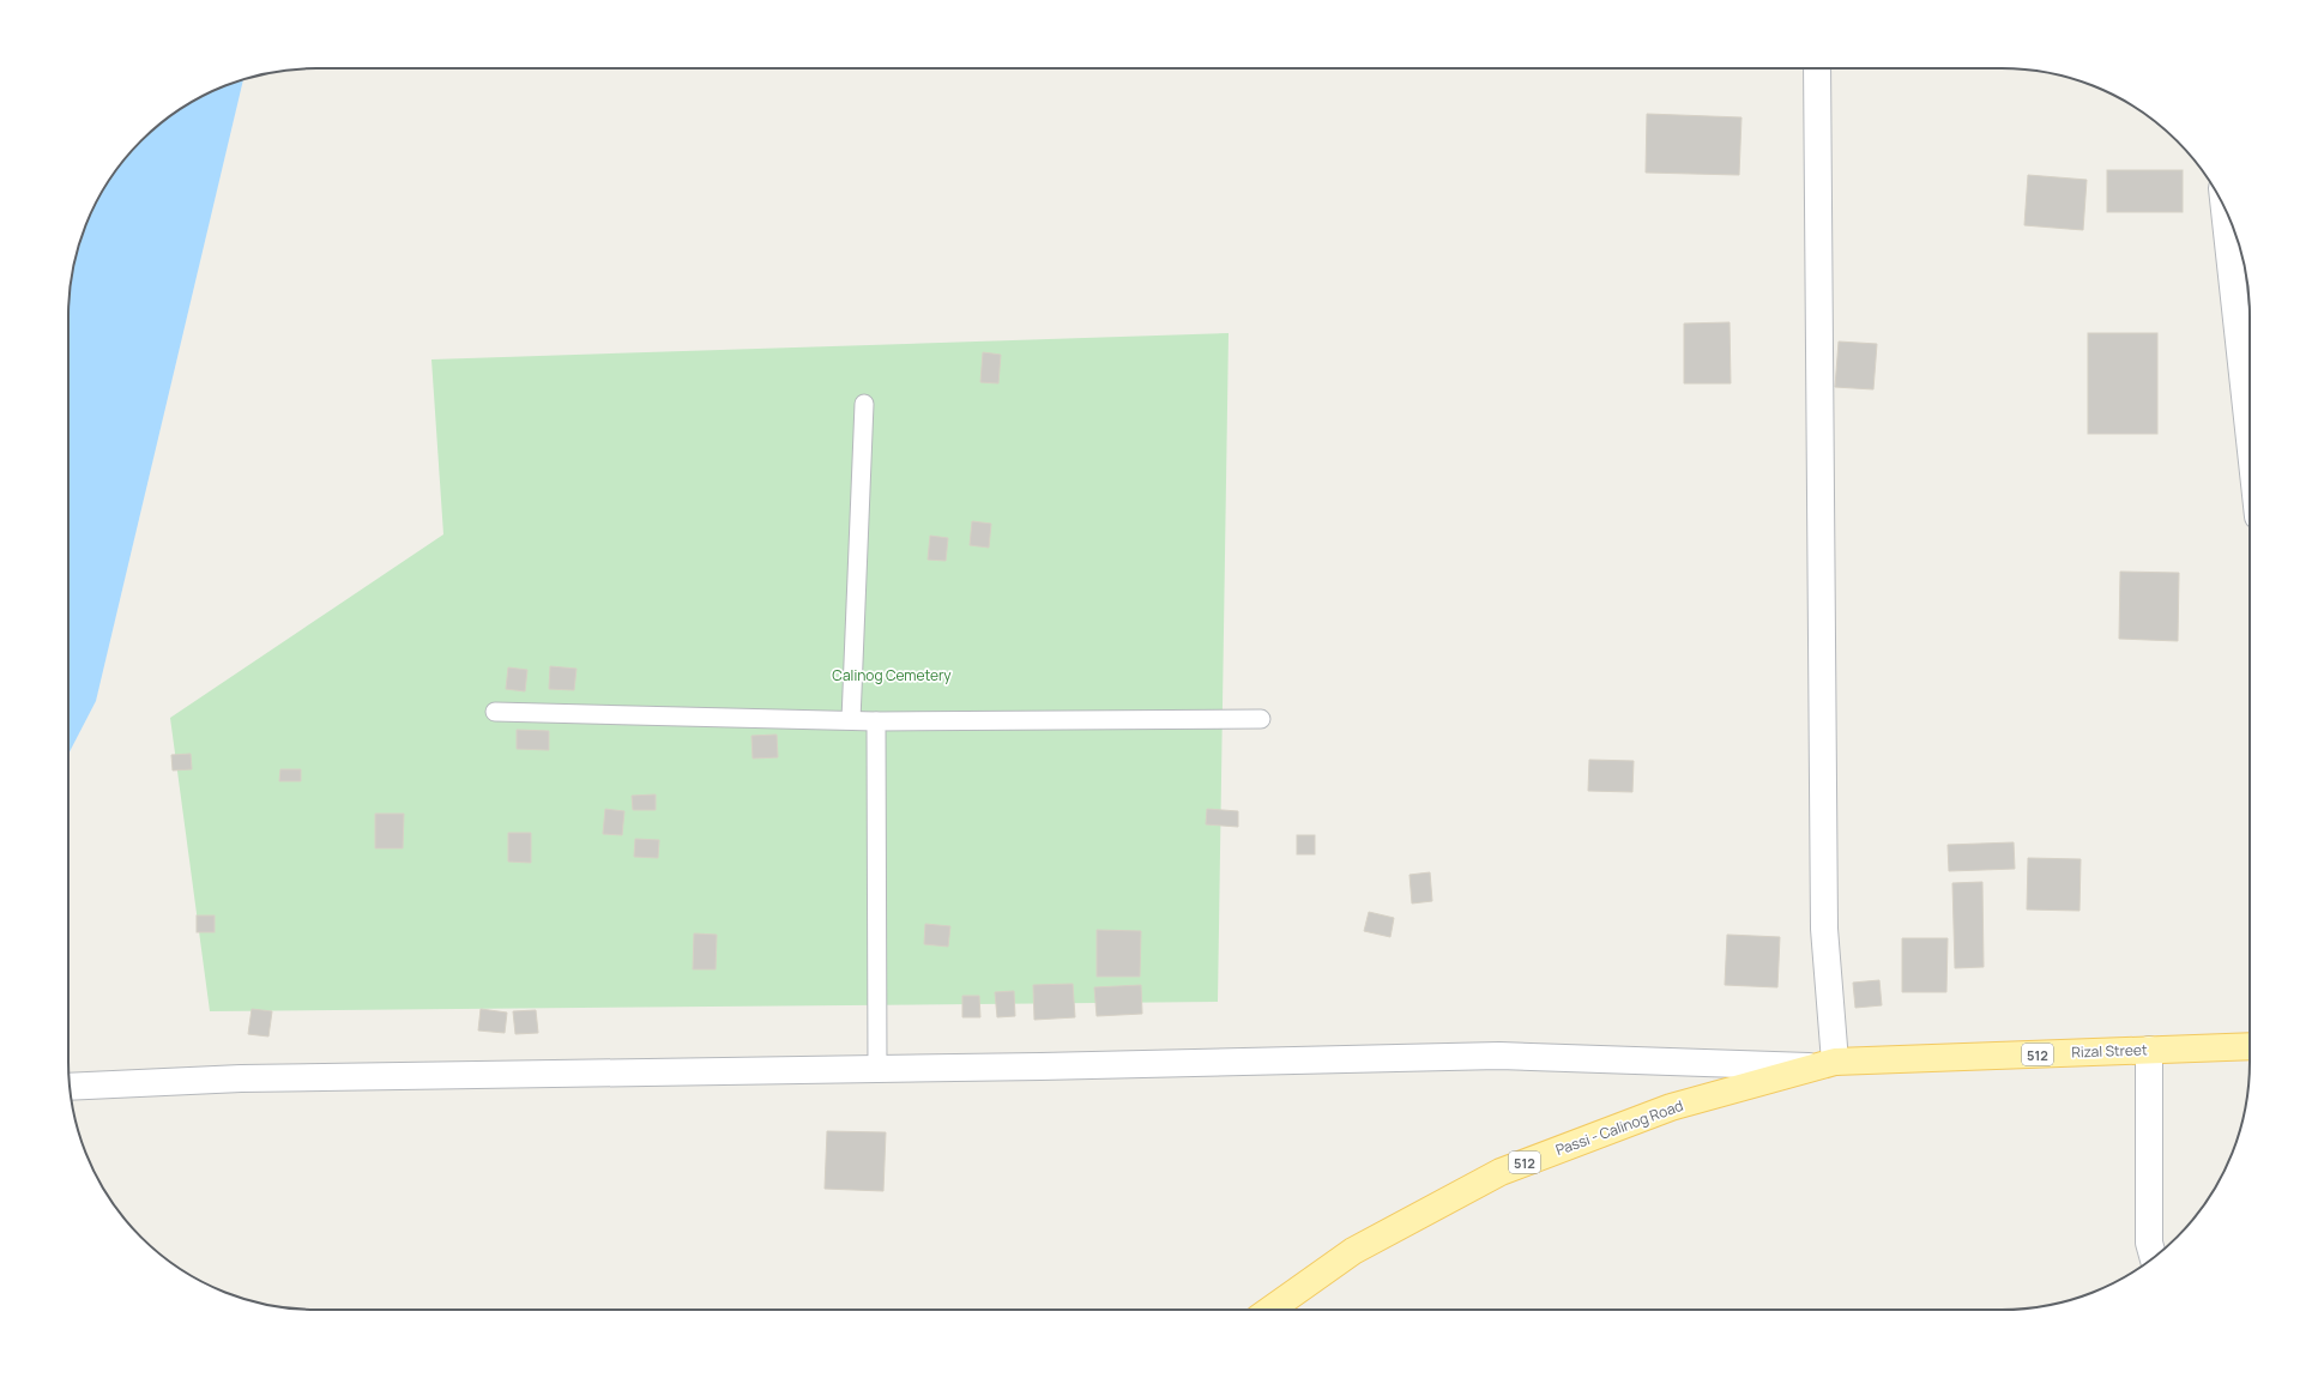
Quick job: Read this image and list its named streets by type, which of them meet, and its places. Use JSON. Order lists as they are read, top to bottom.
{
  "streets": {
    "main road": ["Rizal Street", "512", "Passi - Calinog Road"]
  },
  "crossings": [
    ["Rizal Street", "Passi - Calinog Road"]
  ],
  "parks": ["Calinog Cemetery"]
}
